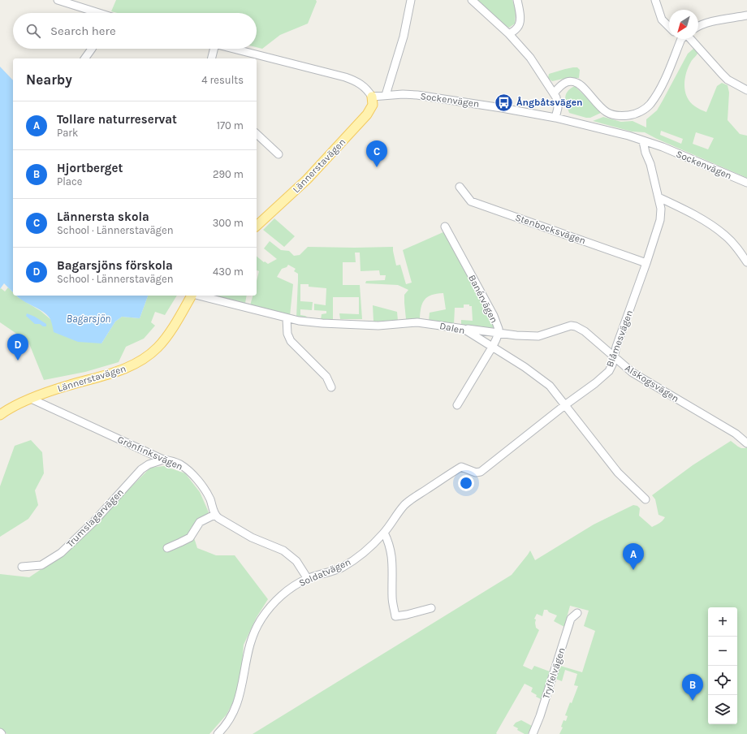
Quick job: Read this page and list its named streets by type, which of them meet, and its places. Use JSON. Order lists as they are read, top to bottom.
{
  "streets": {
    "main road": ["Lännerstavägen"],
    "street": [
      "Sockenvägen",
      "Stenbocksvägen",
      "Banérvägen",
      "Dalen",
      "Blåmesvägen",
      "Alskogsvägen",
      "Grönfinksvägen",
      "Trumslagarvägen",
      "Soldatvägen",
      "Tryffelvägen"
    ]
  },
  "crossings": [
    ["Sockenvägen", "Lännerstavägen"],
    ["Sockenvägen", "Blåmesvägen"],
    ["Lännerstavägen", "Grönfinksvägen"],
    ["Stenbocksvägen", "Blåmesvägen"],
    ["Banérvägen", "Dalen"],
    ["Banérvägen", "Alskogsvägen"],
    ["Dalen", "Blåmesvägen"],
    ["Dalen", "Alskogsvägen"],
    ["Blåmesvägen", "Alskogsvägen"],
    ["Blåmesvägen", "Soldatvägen"],
    ["Grönfinksvägen", "Trumslagarvägen"]
  ],
  "water": ["Bagarsjön"],
  "places": {
    "bus stop": ["Ångbåtsvägen"]
  },
  "north": "bottom left",
  "page": {
    "search": "Search here",
    "heading": ["Nearby", "4 results"],
    "list": [
      {
        "mark": "A",
        "name": "Tollare naturreservat",
        "note": "Park",
        "value": "170 m"
      },
      {
        "mark": "B",
        "name": "Hjortberget",
        "note": "Place",
        "value": "290 m"
      },
      {
        "mark": "C",
        "name": "Lännersta skola",
        "note": "School · Lännerstavägen",
        "value": "300 m"
      },
      {
        "mark": "D",
        "name": "Bagarsjöns förskola",
        "note": "School · Lännerstavägen",
        "value": "430 m"
      }
    ],
    "pins": [
      "C",
      "D",
      "A",
      "B"
    ],
    "map_buttons": ["+", "−"]
  }
}
